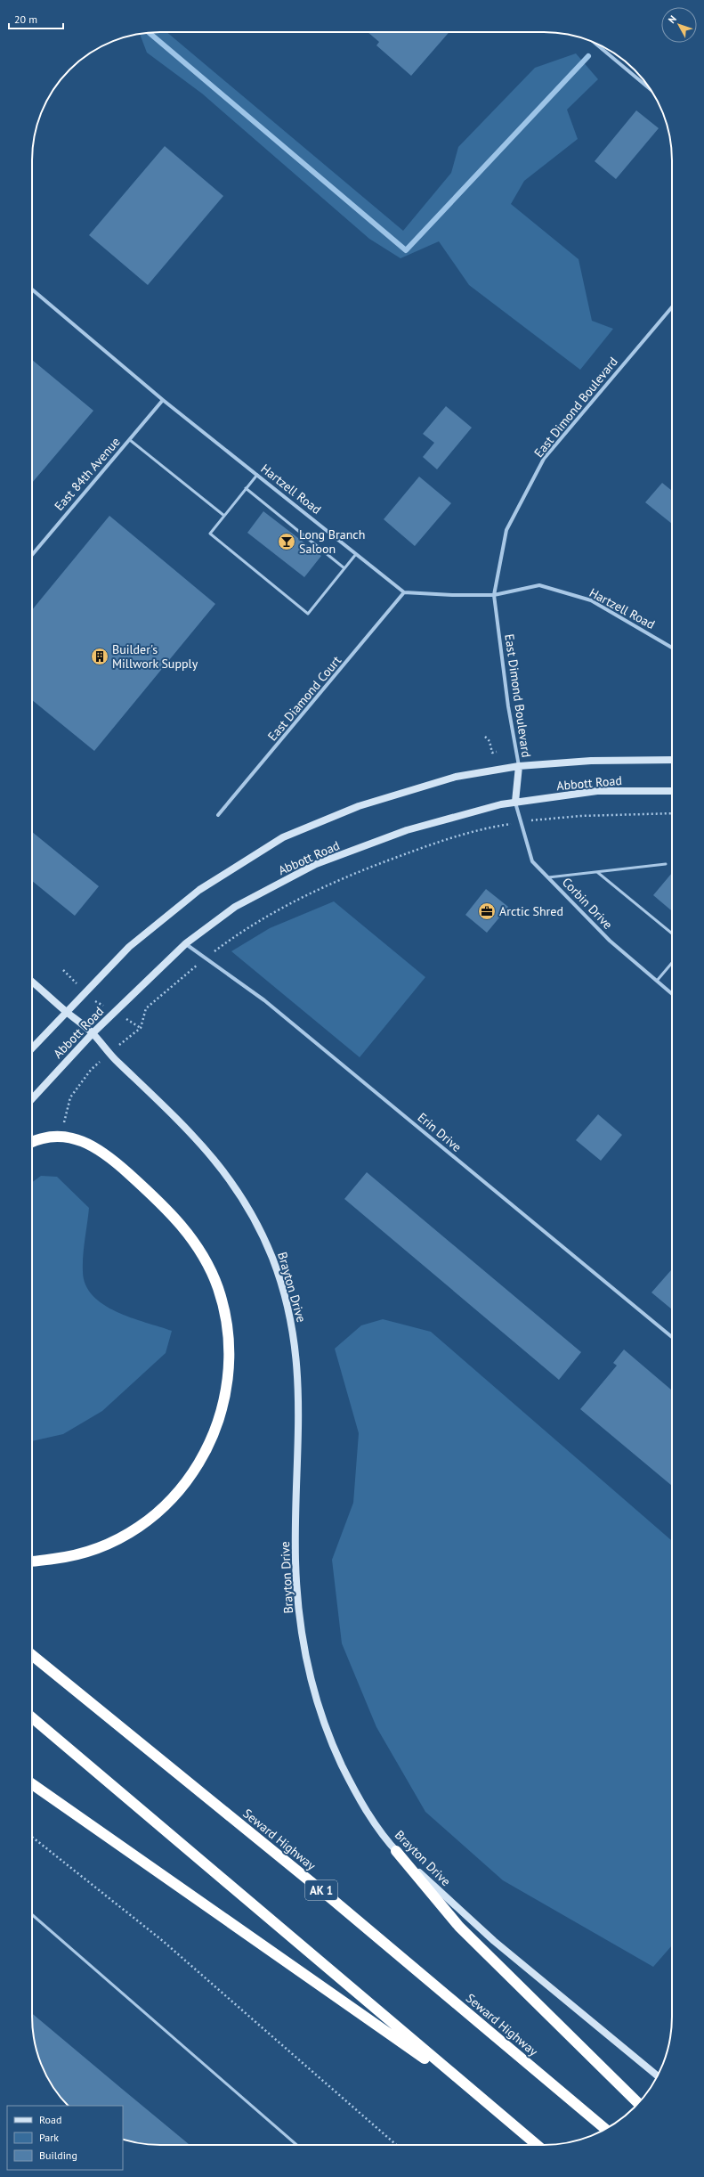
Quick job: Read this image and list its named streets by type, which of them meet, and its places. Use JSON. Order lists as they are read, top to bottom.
{
  "streets": {
    "highway": ["Seward Highway", "AK 1"],
    "main road": ["Abbott Road", "Brayton Drive"],
    "street": [
      "East Dimond Boulevard",
      "East 84th Avenue",
      "Hartzell Road",
      "East Diamond Court",
      "Corbin Drive",
      "Erin Drive"
    ]
  },
  "crossings": [
    ["East Dimond Boulevard", "Hartzell Road"],
    ["East Dimond Boulevard", "Abbott Road"],
    ["East 84th Avenue", "Hartzell Road"],
    ["Hartzell Road", "East Diamond Court"],
    ["Abbott Road", "Corbin Drive"],
    ["Abbott Road", "Erin Drive"],
    ["Abbott Road", "Brayton Drive"]
  ],
  "places": {
    "bar": ["Long Branch Saloon"],
    "building": ["Builder's Millwork Supply"],
    "office": ["Arctic Shred"]
  },
  "legend": ["Road", "Park", "Building"],
  "scale_bar": "20 m",
  "north": "top left"
}
